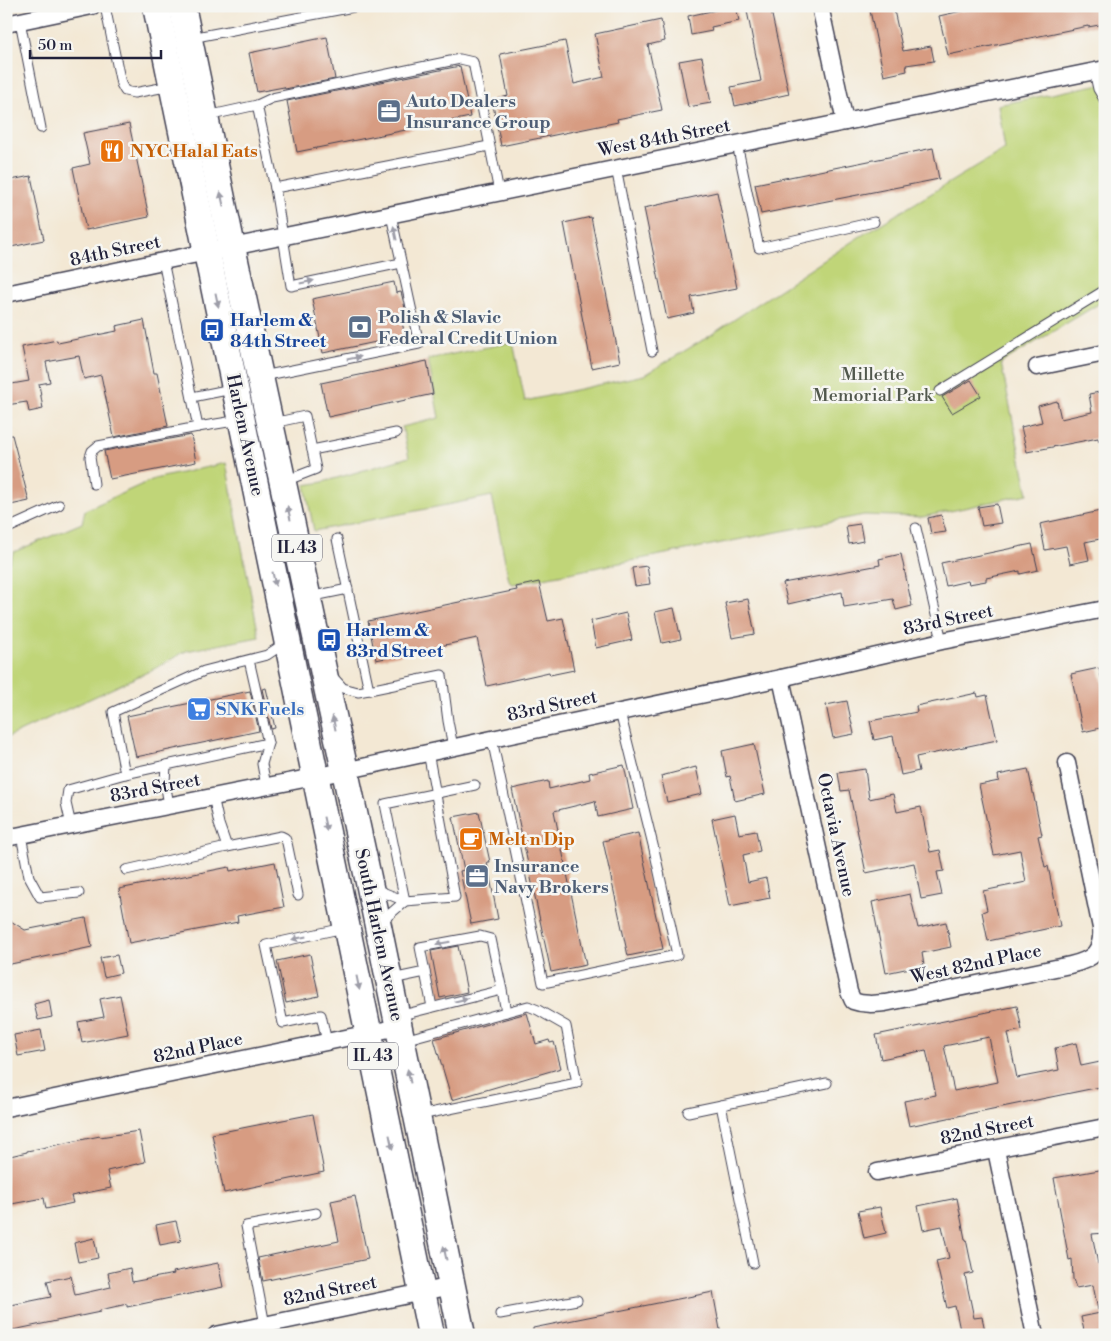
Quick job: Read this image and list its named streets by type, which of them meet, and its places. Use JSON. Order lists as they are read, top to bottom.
{
  "streets": {
    "main road": ["Harlem Avenue", "IL 43", "South Harlem Avenue"],
    "street": [
      "West 84th Street",
      "84th Street",
      "83rd Street",
      "Octavia Avenue",
      "West 82nd Place",
      "82nd Place",
      "82nd Street"
    ]
  },
  "crossings": [
    ["West 84th Street", "84th Street"],
    ["West 84th Street", "Harlem Avenue"],
    ["84th Street", "Harlem Avenue"],
    ["Harlem Avenue", "83rd Street"],
    ["Harlem Avenue", "South Harlem Avenue"],
    ["83rd Street", "Octavia Avenue"],
    ["83rd Street", "South Harlem Avenue"],
    ["Octavia Avenue", "West 82nd Place"],
    ["South Harlem Avenue", "82nd Place"],
    ["South Harlem Avenue", "82nd Street"]
  ],
  "parks": ["Millette Memorial Park"],
  "places": {
    "office": ["Auto Dealers Insurance Group", "Insurance Navy Brokers"],
    "restaurant": ["NYC Halal Eats"],
    "bank": ["Polish & Slavic Federal Credit Union"],
    "bus stop": ["Harlem & 84th Street", "Harlem & 83rd Street"],
    "supermarket": ["SNK Fuels"],
    "cafe": ["Melt n Dip"]
  },
  "scale_bar": "50 m"
}
